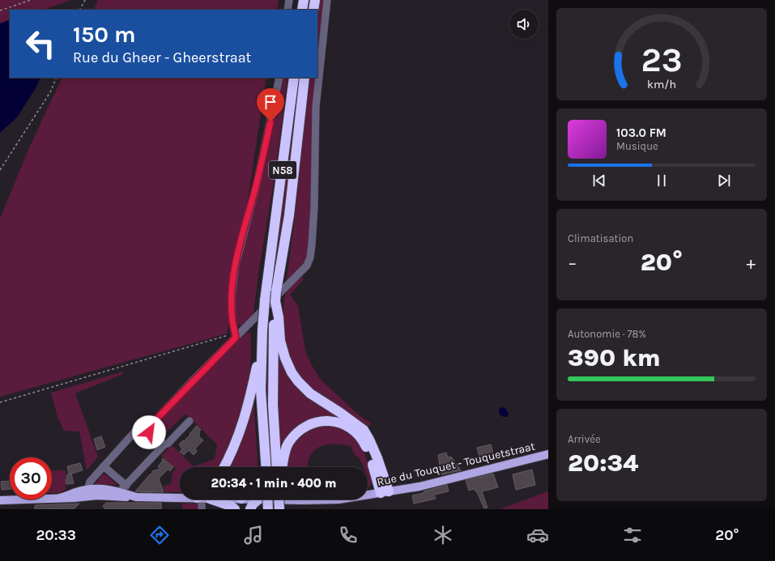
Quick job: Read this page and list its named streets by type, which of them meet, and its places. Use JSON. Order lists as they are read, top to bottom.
{
  "streets": {
    "highway": ["N58"],
    "main road": ["Rue du Touquet - Touquetstraat"]
  },
  "page": {
    "turn": ["150 m", "Rue du Gheer - Gheerstraat"],
    "song": ["103.0 FM", "Musique"],
    "tile": [
      "Climatisation",
      ["Autonomie · 78%", "390 km"],
      ["Arrivée", "20:34"]
    ],
    "heat": ["−", "20°", "+"],
    "limit": "30",
    "trip": "20:34 · 1 min · 400 m",
    "tabs": ["20:33", "20°"],
    "gauge": ["23", "km/h"]
  }
}
